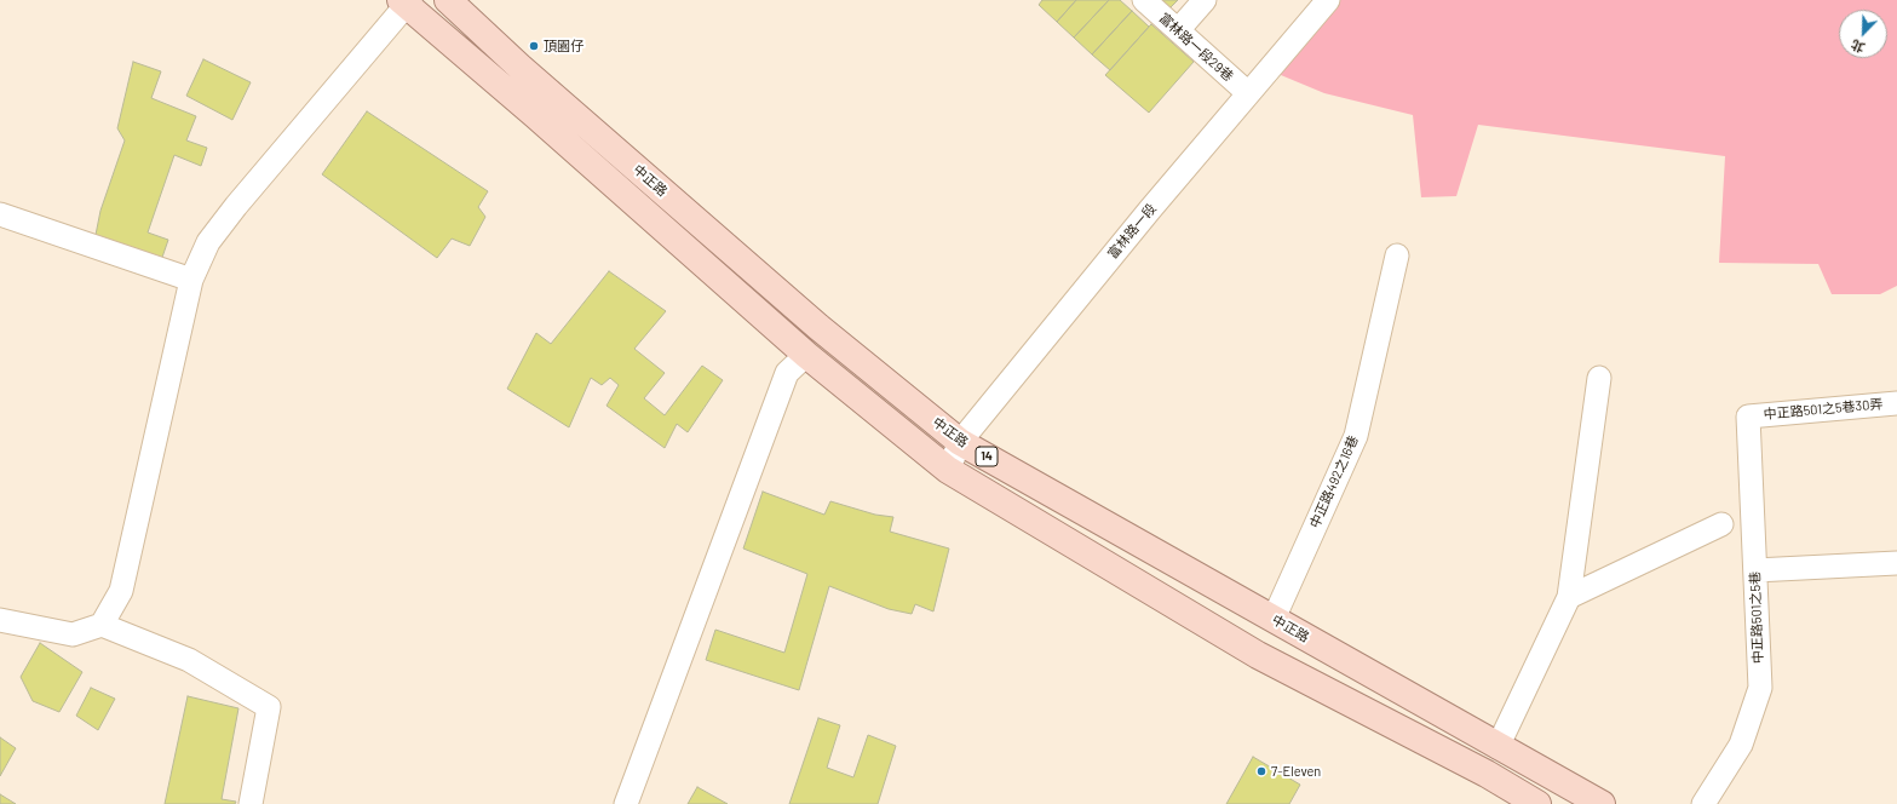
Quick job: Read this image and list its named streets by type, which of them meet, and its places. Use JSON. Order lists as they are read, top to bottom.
{
  "streets": {
    "main road": ["中正路", "14"],
    "street": [
      "富林路一段29巷",
      "富林路一段",
      "中正路501之5巷30弄",
      "中正路492之16巷",
      "中正路501之5巷"
    ]
  },
  "crossings": [
    ["富林路一段29巷", "富林路一段"],
    ["中正路", "富林路一段"],
    ["中正路", "中正路492之16巷"],
    ["中正路501之5巷30弄", "中正路501之5巷"]
  ],
  "places": ["頂園仔", "7-Eleven"],
  "north": "bottom left"
}
